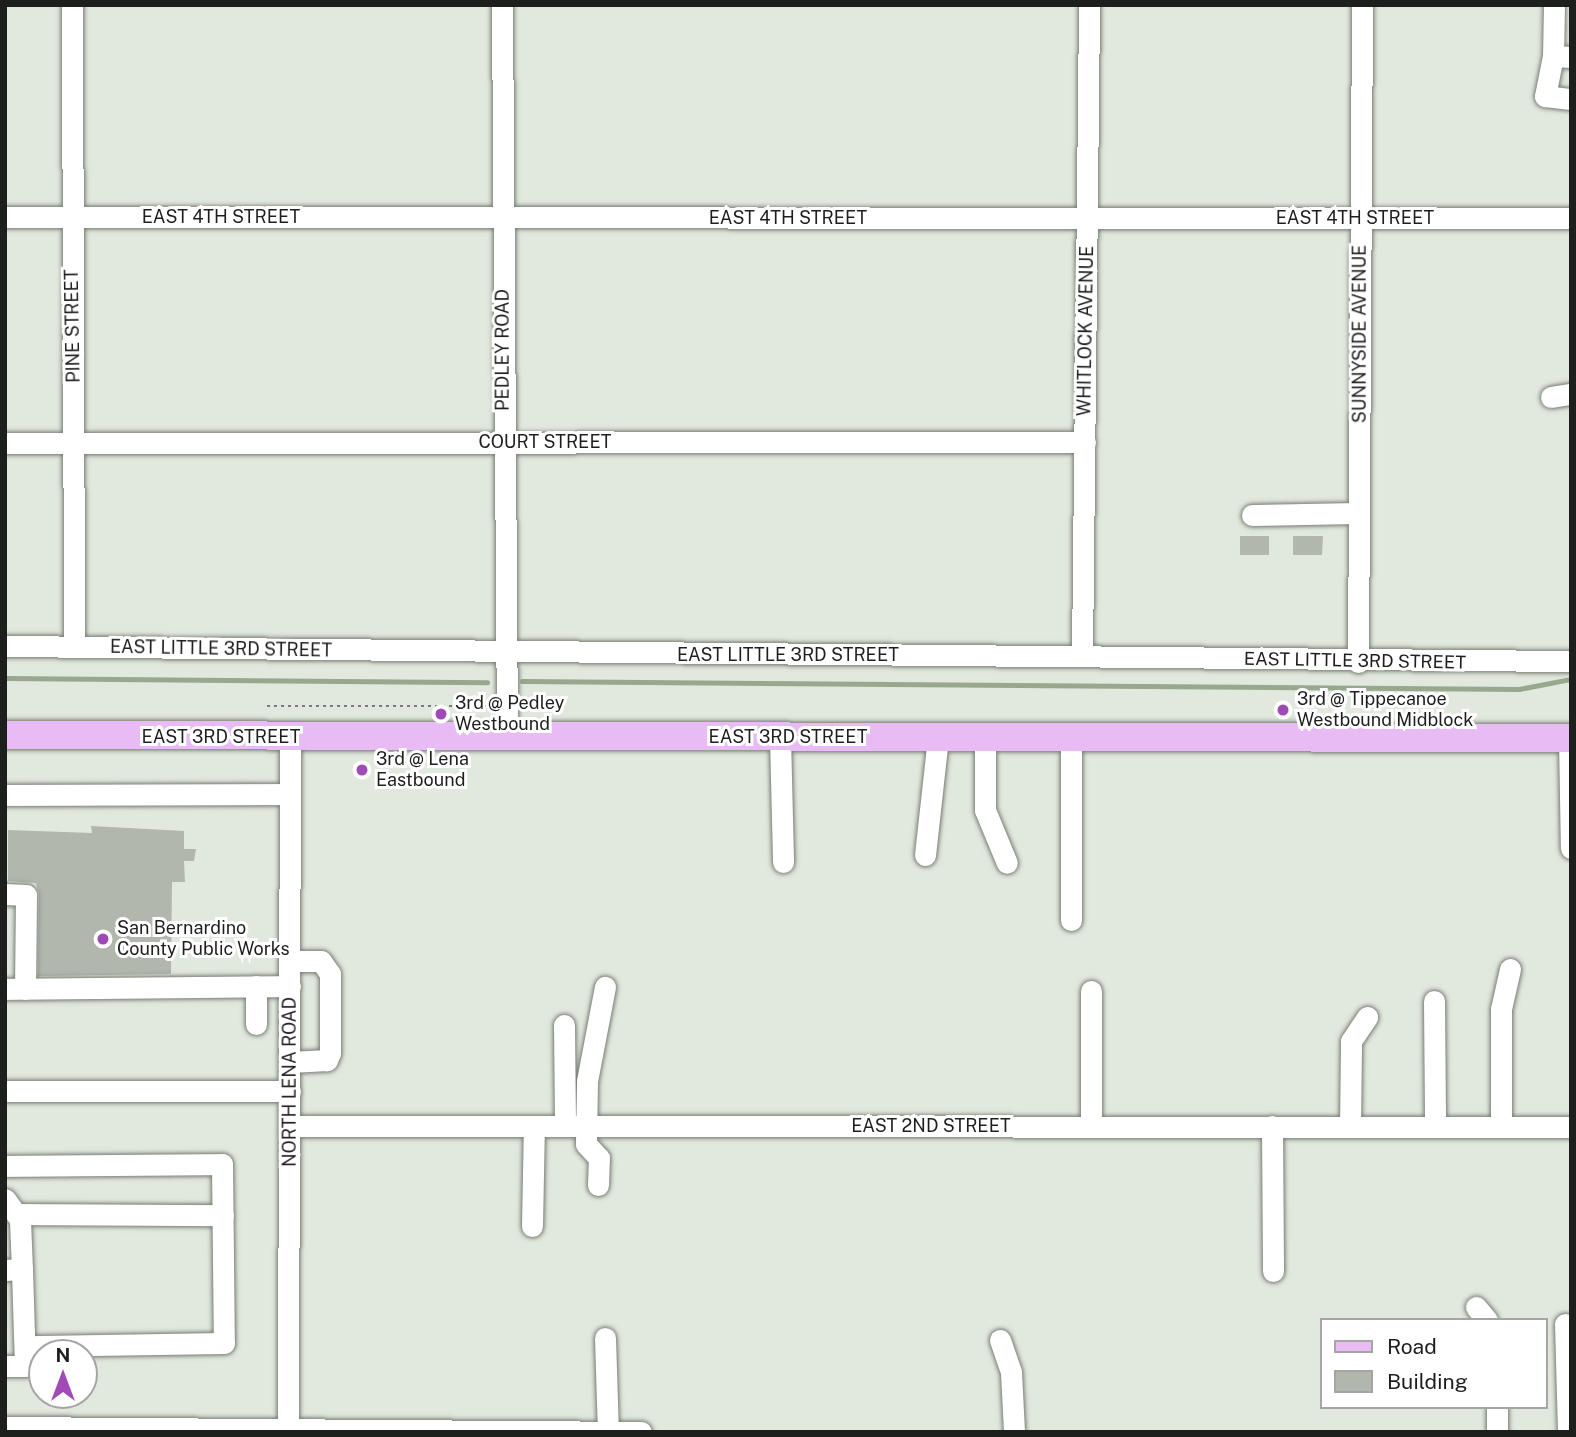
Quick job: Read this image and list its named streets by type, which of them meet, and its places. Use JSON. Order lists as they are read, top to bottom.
{
  "streets": {
    "main road": ["EAST 3RD STREET"],
    "street": [
      "EAST 4TH STREET",
      "PINE STREET",
      "WHITLOCK AVENUE",
      "SUNNYSIDE AVENUE",
      "PEDLEY ROAD",
      "COURT STREET",
      "EAST LITTLE 3RD STREET",
      "NORTH LENA ROAD",
      "EAST 2ND STREET"
    ]
  },
  "crossings": [
    ["EAST 4TH STREET", "PINE STREET"],
    ["EAST 4TH STREET", "WHITLOCK AVENUE"],
    ["EAST 4TH STREET", "SUNNYSIDE AVENUE"],
    ["EAST 4TH STREET", "PEDLEY ROAD"],
    ["PINE STREET", "COURT STREET"],
    ["PINE STREET", "EAST LITTLE 3RD STREET"],
    ["WHITLOCK AVENUE", "COURT STREET"],
    ["WHITLOCK AVENUE", "EAST LITTLE 3RD STREET"],
    ["SUNNYSIDE AVENUE", "EAST LITTLE 3RD STREET"],
    ["PEDLEY ROAD", "COURT STREET"],
    ["PEDLEY ROAD", "EAST LITTLE 3RD STREET"],
    ["PEDLEY ROAD", "EAST 3RD STREET"],
    ["EAST 3RD STREET", "NORTH LENA ROAD"],
    ["NORTH LENA ROAD", "EAST 2ND STREET"]
  ],
  "places": [
    "3rd @ Tippecanoe Westbound Midblock",
    "3rd @ Pedley Westbound",
    "3rd @ Lena Eastbound",
    "San Bernardino County Public Works"
  ],
  "legend": ["Road", "Building"],
  "north": "top"
}
